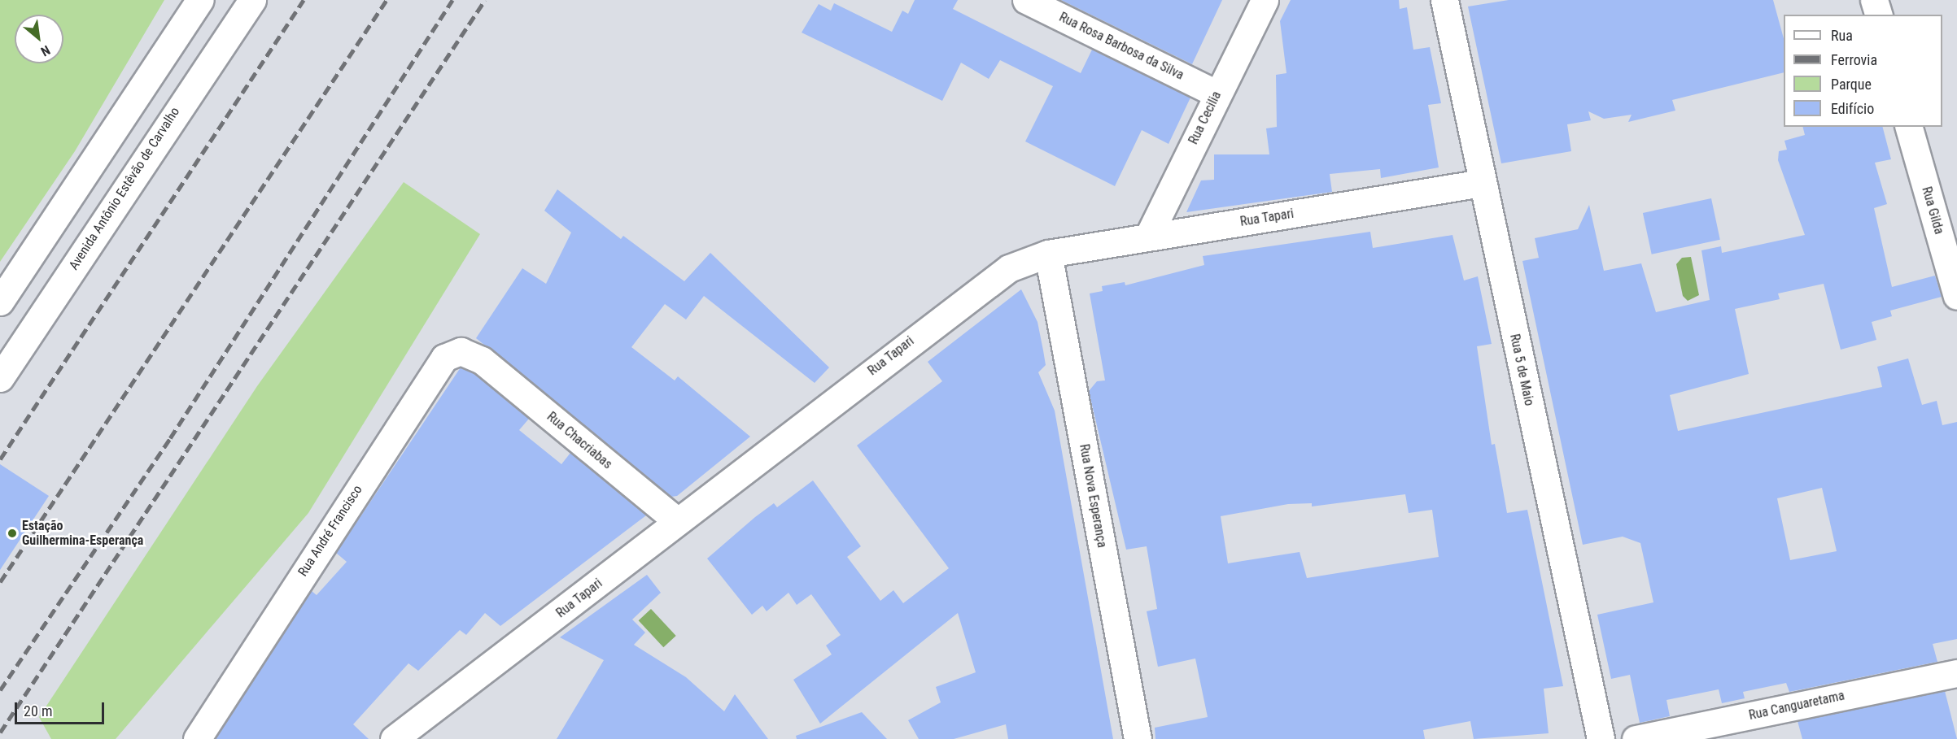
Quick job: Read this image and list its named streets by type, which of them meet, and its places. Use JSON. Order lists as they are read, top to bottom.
{
  "streets": {
    "main road": [
      "Rua Rosa Barbosa da Silva",
      "Rua Cecilia",
      "Avenida Antônio Estêvão de Carvalho",
      "Rua Gilda",
      "Rua Tapari",
      "Rua 5 de Maio",
      "Rua Chacriabas",
      "Rua Nova Esperança",
      "Rua André Francisco",
      "Rua Canguaretama"
    ]
  },
  "crossings": [
    ["Rua Rosa Barbosa da Silva", "Rua Cecilia"],
    ["Rua Cecilia", "Rua Tapari"],
    ["Rua Tapari", "Rua 5 de Maio"],
    ["Rua Tapari", "Rua Chacriabas"],
    ["Rua Tapari", "Rua Nova Esperança"],
    ["Rua Chacriabas", "Rua André Francisco"]
  ],
  "places": ["Estação Guilhermina-Esperança"],
  "legend": [
    "Rua",
    "Ferrovia",
    "Parque",
    "Edifício"
  ],
  "scale_bar": "20 m",
  "north": "bottom right"
}
